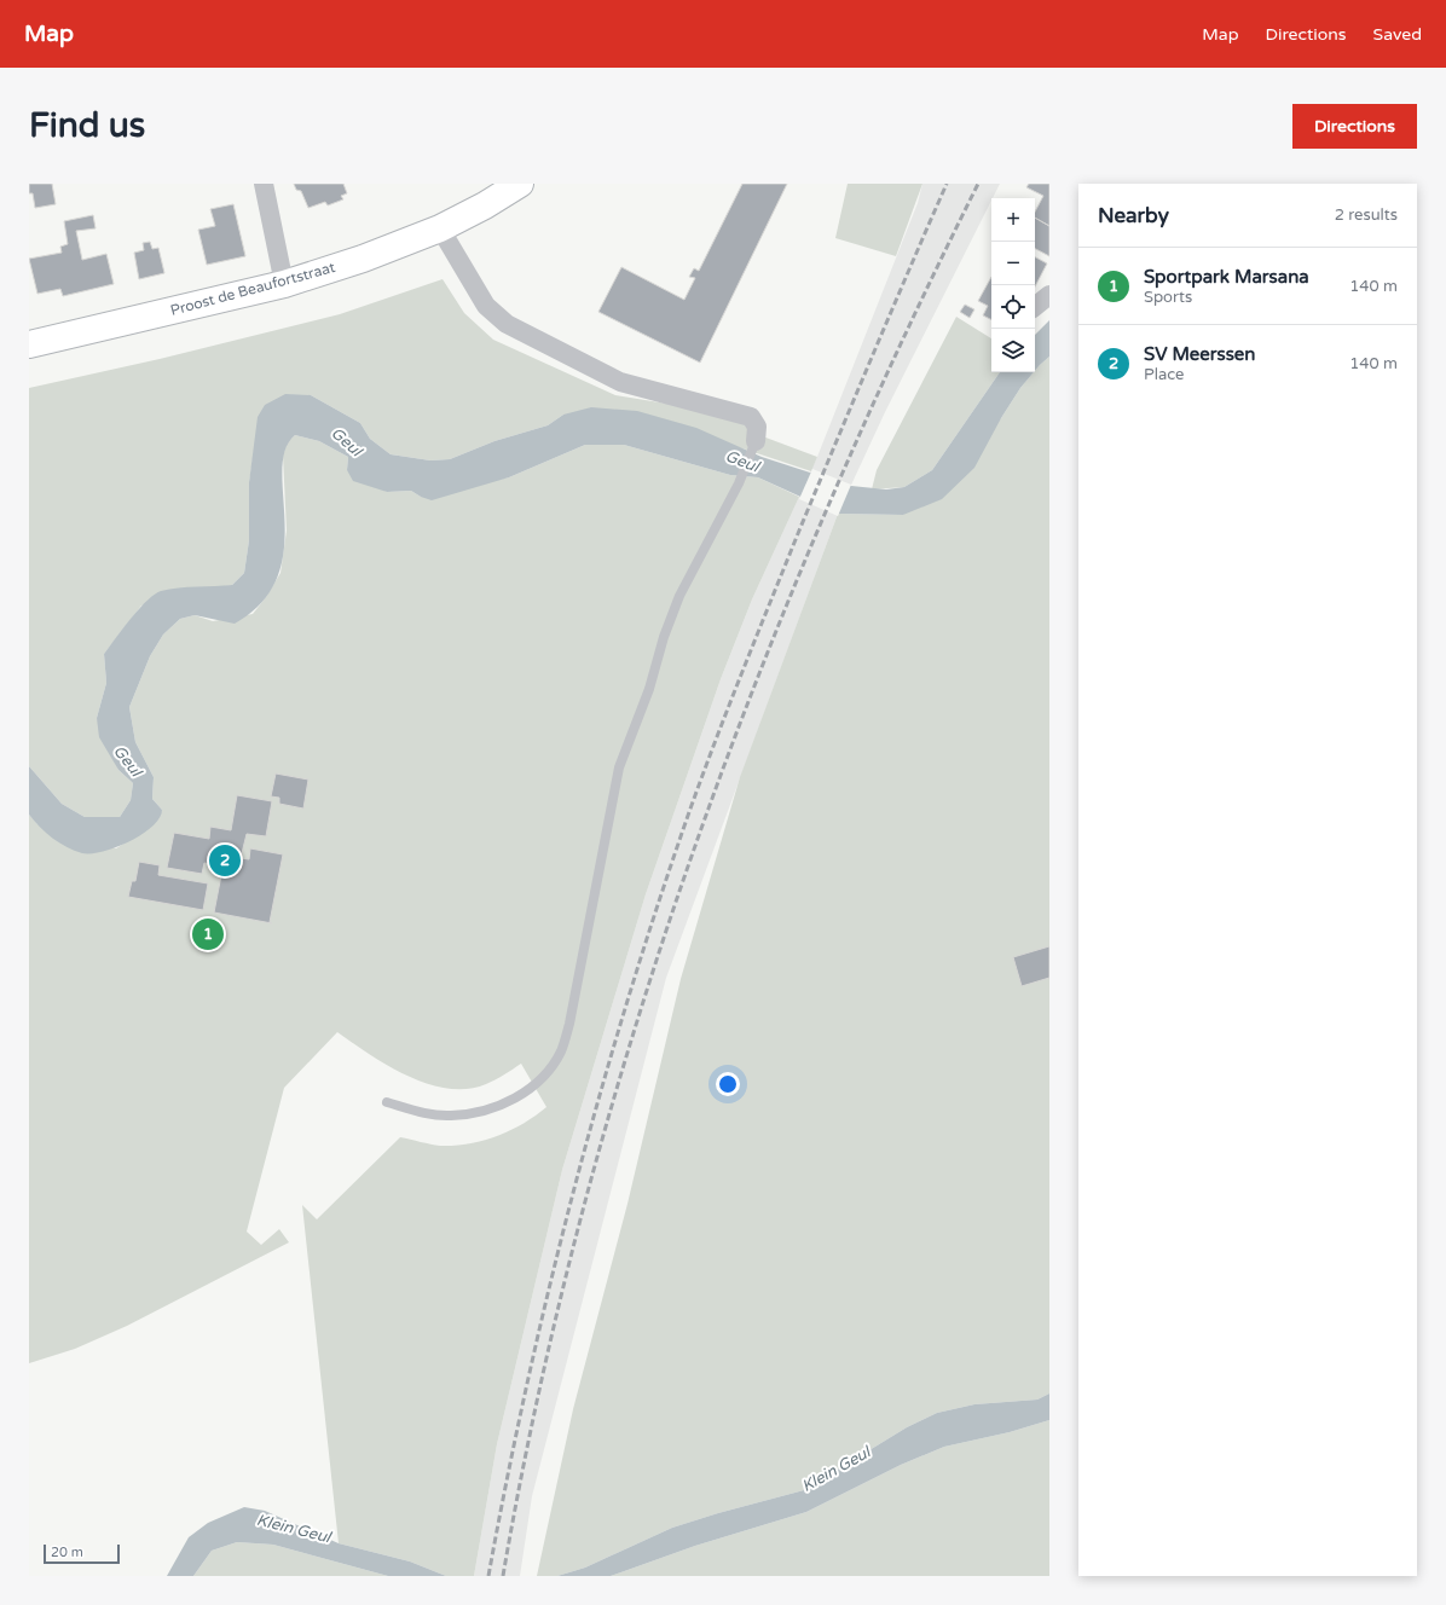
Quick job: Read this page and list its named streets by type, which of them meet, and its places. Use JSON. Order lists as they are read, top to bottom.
{
  "streets": {
    "street": ["Proost de Beaufortstraat"]
  },
  "water": ["Geul", "Klein Geul"],
  "scale_bar": "20 m",
  "page": {
    "header": "Map",
    "nav": ["Map", "Directions", "Saved"],
    "buttons": "Directions",
    "title": "Find us",
    "heading": ["Nearby", "2 results"],
    "map_buttons": ["+", "−"],
    "list": [
      {
        "mark": "1",
        "name": "Sportpark Marsana",
        "note": "Sports",
        "value": "140 m"
      },
      {
        "mark": "2",
        "name": "SV Meerssen",
        "note": "Place",
        "value": "140 m"
      }
    ],
    "pins": ["2", "1"],
    "scale": "20 m"
  }
}
